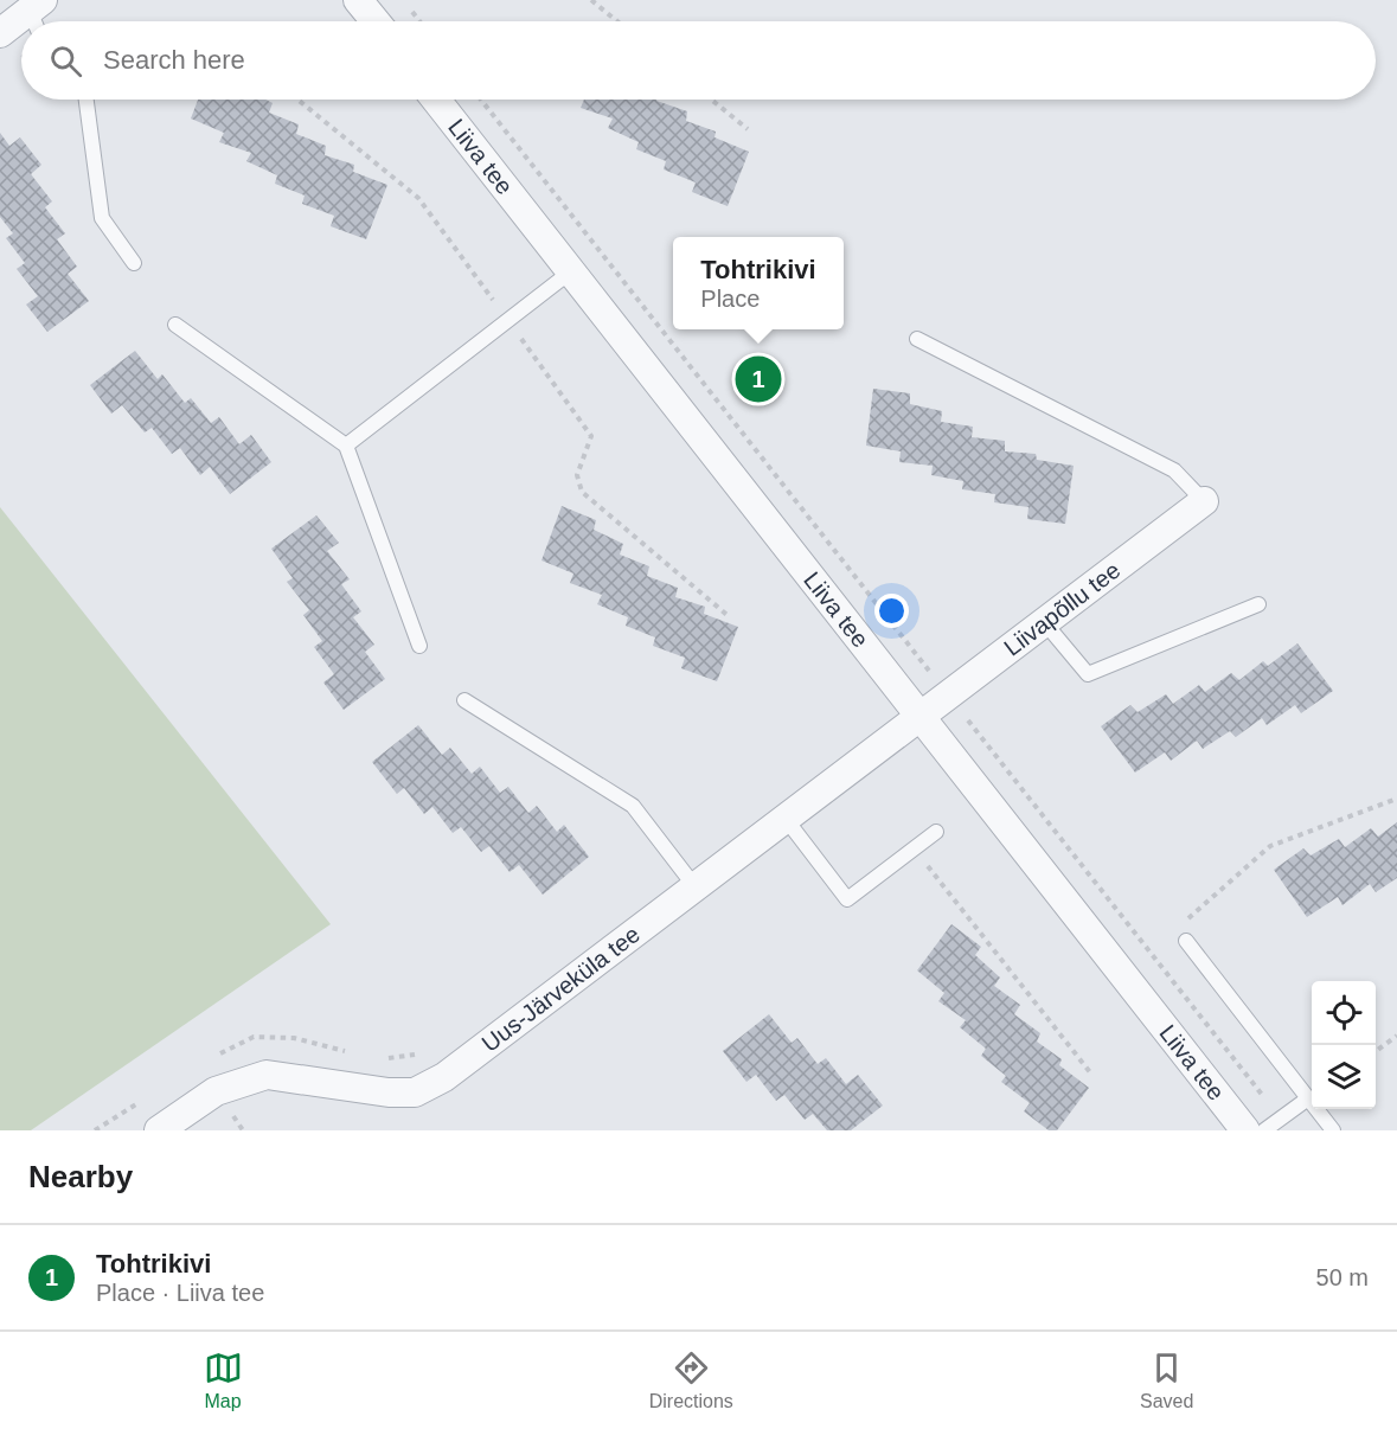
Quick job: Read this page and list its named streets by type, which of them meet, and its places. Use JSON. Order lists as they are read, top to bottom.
{
  "streets": {
    "street": ["Liiva tee", "Liivapõllu tee", "Uus-Järveküla tee"]
  },
  "crossings": [
    ["Liiva tee", "Liivapõllu tee"],
    ["Liiva tee", "Uus-Järveküla tee"],
    ["Liivapõllu tee", "Uus-Järveküla tee"]
  ],
  "page": {
    "search": "Search here",
    "popup": ["Tohtrikivi", "Place"],
    "pins": "1",
    "heading": "Nearby",
    "list": [
      {
        "mark": "1",
        "name": "Tohtrikivi",
        "note": "Place · Liiva tee",
        "value": "50 m"
      }
    ],
    "nav": ["Map", "Directions", "Saved"]
  }
}
